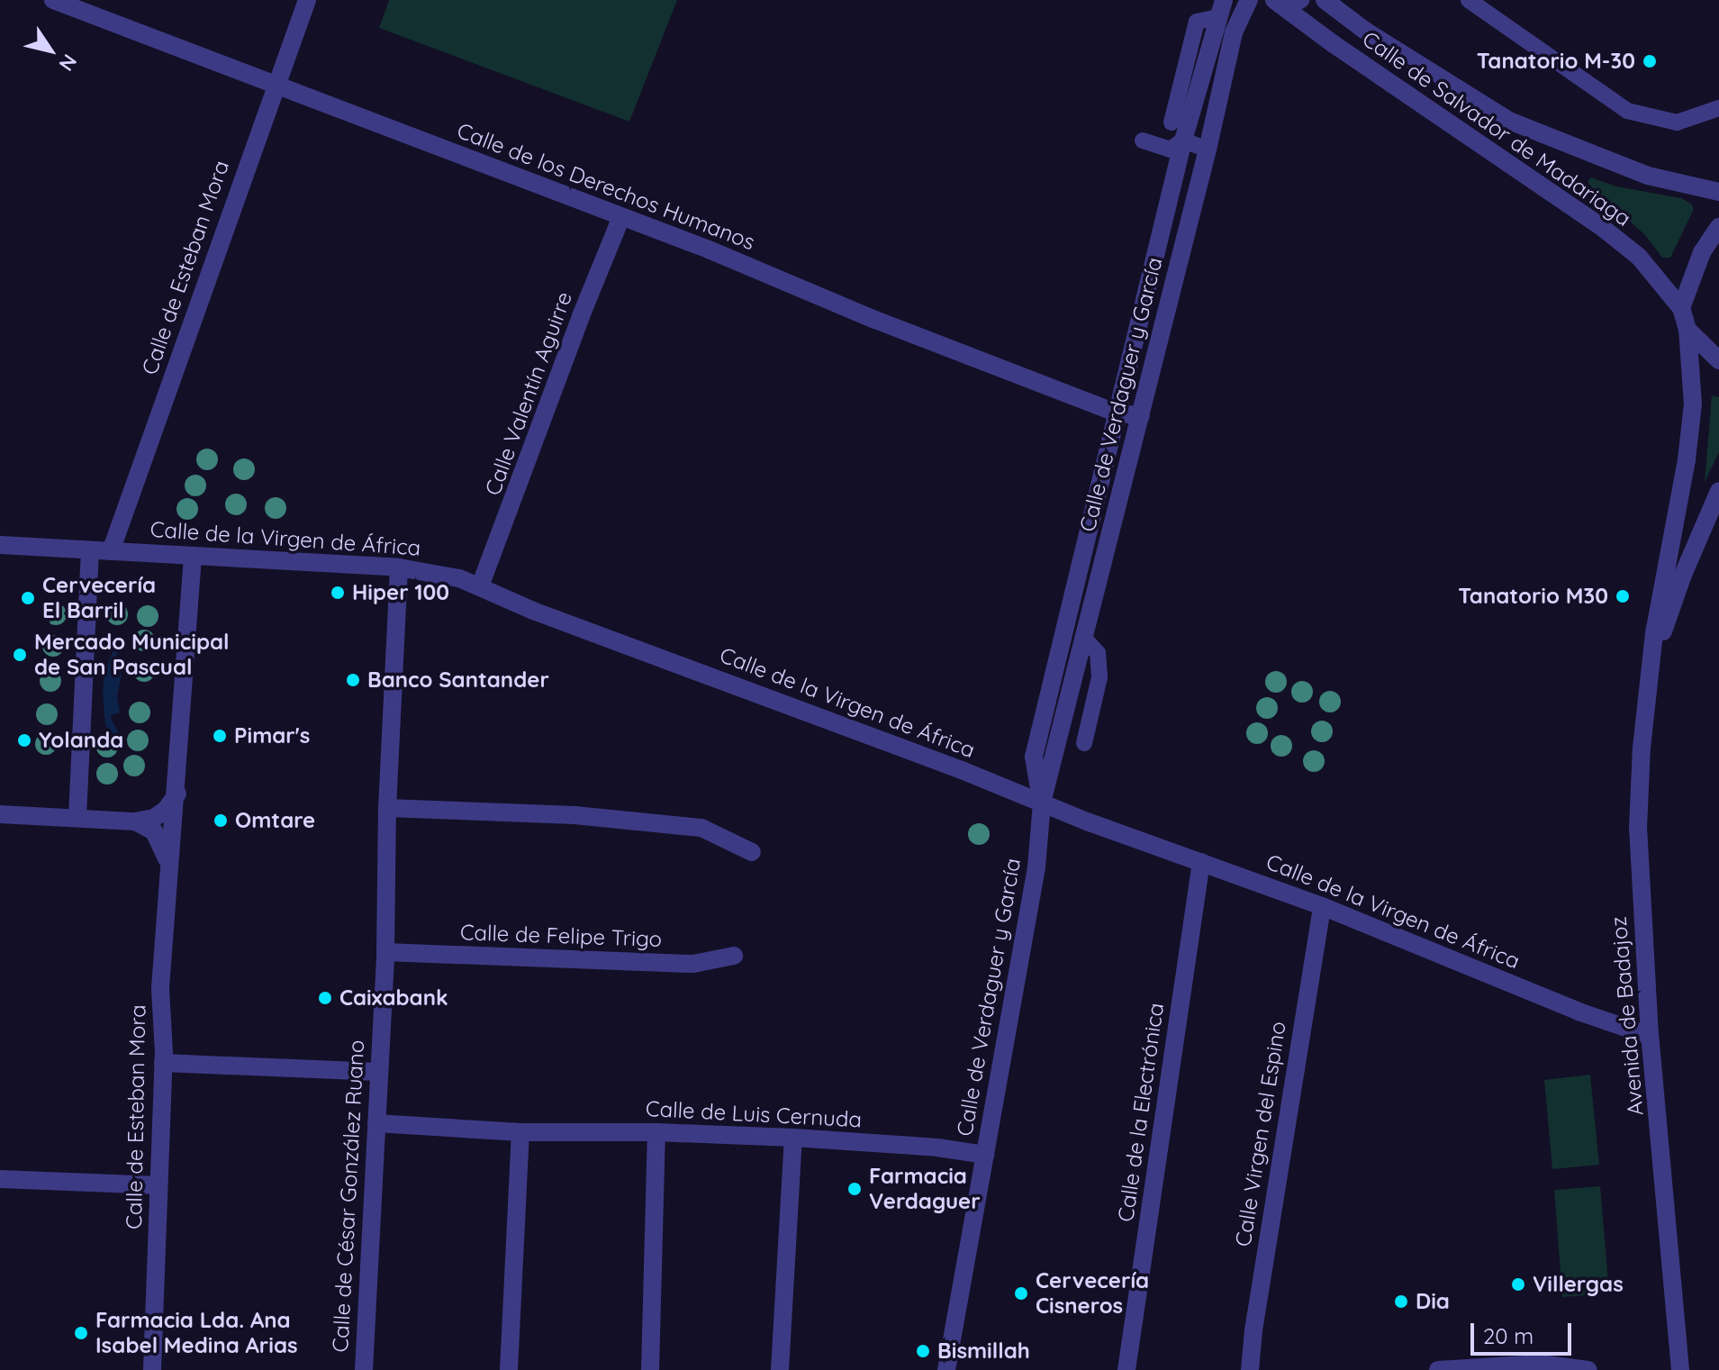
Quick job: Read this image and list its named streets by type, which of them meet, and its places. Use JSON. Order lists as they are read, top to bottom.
{
  "streets": {
    "street": [
      "Calle de Salvador de Madariaga",
      "Calle de los Derechos Humanos",
      "Calle de Esteban Mora",
      "Calle Valentín Aguirre",
      "Calle de Verdaguer y García",
      "Calle de la Virgen de África",
      "Calle de Felipe Trigo",
      "Avenida de Badajoz",
      "Calle de la Electrónica",
      "Calle de Luis Cernuda",
      "Calle Virgen del Espino",
      "Calle de César González Ruano"
    ]
  },
  "crossings": [
    ["Calle de Salvador de Madariaga", "Avenida de Badajoz"],
    ["Calle de los Derechos Humanos", "Calle de Esteban Mora"],
    ["Calle de los Derechos Humanos", "Calle Valentín Aguirre"],
    ["Calle de los Derechos Humanos", "Calle de Verdaguer y García"],
    ["Calle de Esteban Mora", "Calle de la Virgen de África"],
    ["Calle Valentín Aguirre", "Calle de la Virgen de África"],
    ["Calle de Verdaguer y García", "Calle de la Virgen de África"],
    ["Calle de Verdaguer y García", "Calle de Luis Cernuda"],
    ["Calle de la Virgen de África", "Avenida de Badajoz"],
    ["Calle de la Virgen de África", "Calle de la Electrónica"],
    ["Calle de la Virgen de África", "Calle Virgen del Espino"],
    ["Calle de la Virgen de África", "Calle de César González Ruano"],
    ["Calle de Felipe Trigo", "Calle de César González Ruano"],
    ["Calle de Luis Cernuda", "Calle de César González Ruano"]
  ],
  "places": [
    "Tanatorio M-30",
    "Hiper 100",
    "Tanatorio M30",
    "Cervecería El Barril",
    "Mercado Municipal de San Pascual",
    "Banco Santander",
    "Pimar's",
    "Yolanda",
    "Omtare",
    "Caixabank",
    "Farmacia Verdaguer",
    "Villergas",
    "Cervecería Cisneros",
    "Dia",
    "Farmacia Lda. Ana Isabel Medina Arias",
    "Bismillah"
  ],
  "scale_bar": "20 m",
  "north": "bottom right"
}
